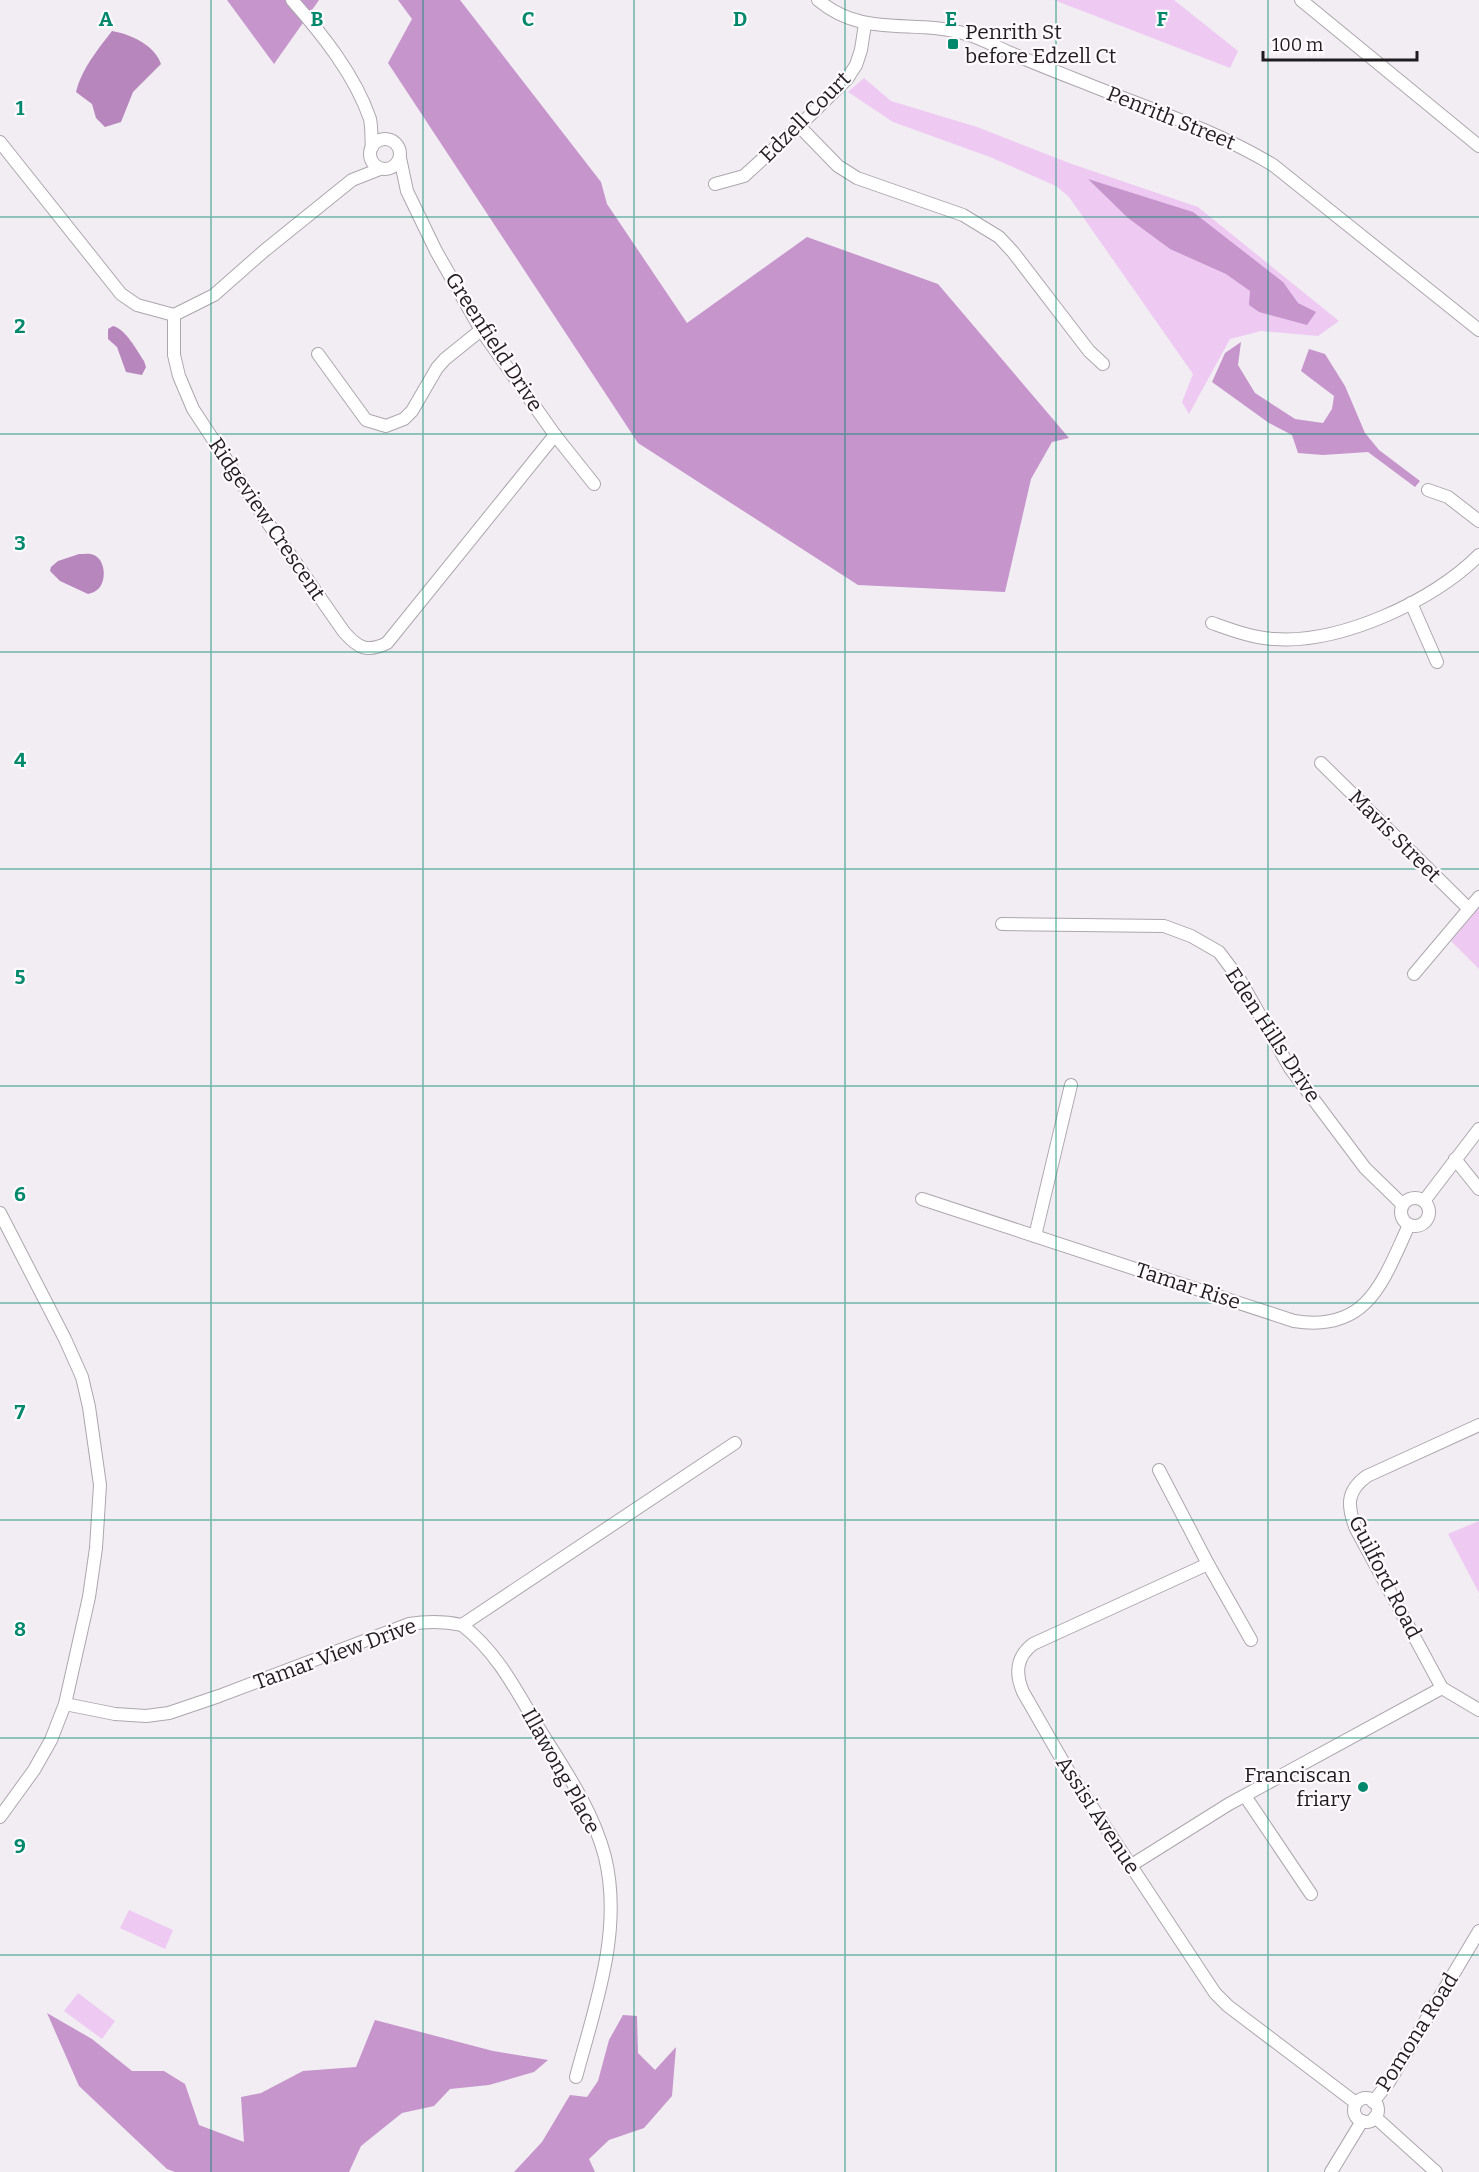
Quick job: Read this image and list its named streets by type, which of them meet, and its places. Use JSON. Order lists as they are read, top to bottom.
{
  "streets": {
    "street": [
      "Edzell Court",
      "Penrith Street",
      "Greenfield Drive",
      "Ridgeview Crescent",
      "Mavis Street",
      "Eden Hills Drive",
      "Tamar Rise",
      "Guilford Road",
      "Tamar View Drive",
      "Illawong Place",
      "Assisi Avenue",
      "Pomona Road"
    ]
  },
  "crossings": [
    ["Edzell Court", "Penrith Street"],
    ["Greenfield Drive", "Ridgeview Crescent"],
    ["Eden Hills Drive", "Tamar Rise"],
    ["Tamar View Drive", "Illawong Place"],
    ["Assisi Avenue", "Pomona Road"]
  ],
  "places": {
    "transit": ["Penrith St before Edzell Ct"],
    "other": ["Franciscan friary"]
  },
  "scale_bar": "100 m",
  "grid": {
    "columns": [
      "A",
      "B",
      "C",
      "D",
      "E",
      "F"
    ],
    "rows": [
      "1",
      "2",
      "3",
      "4",
      "5",
      "6",
      "7",
      "8",
      "9"
    ]
  }
}
